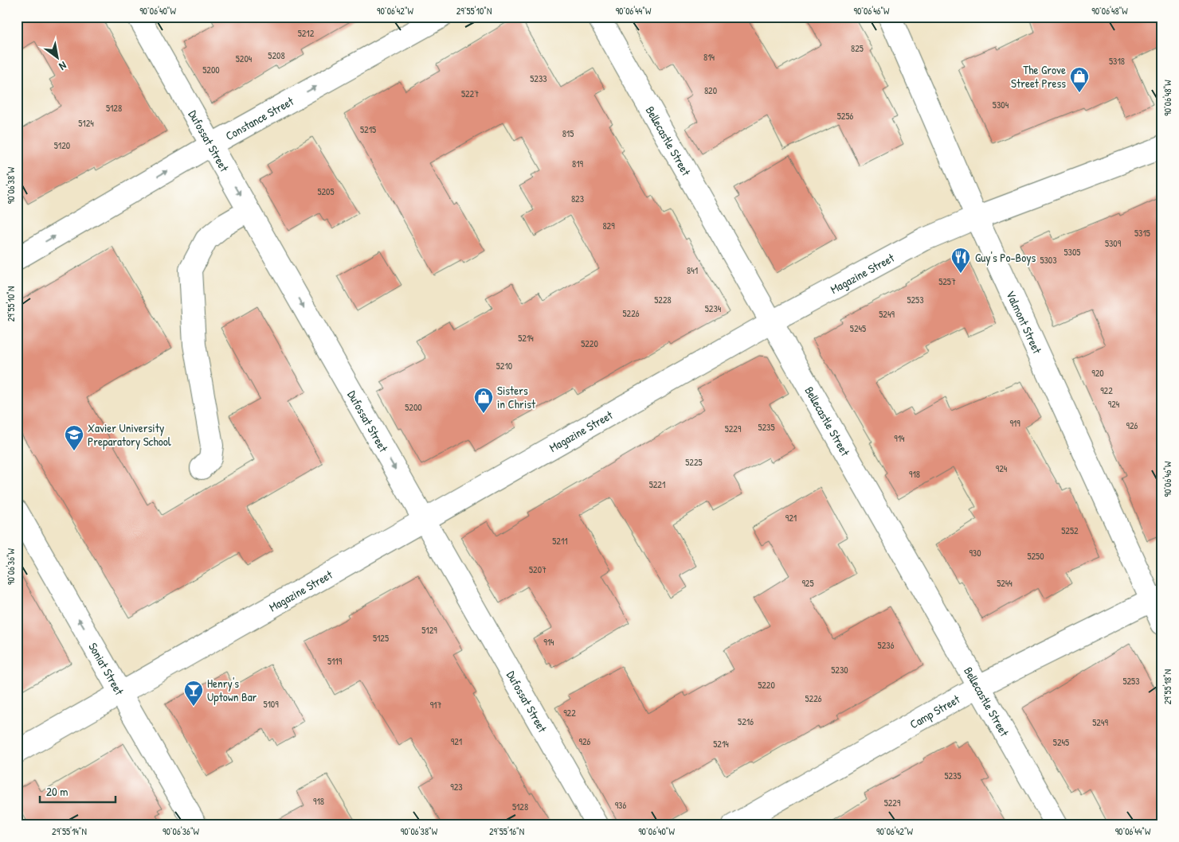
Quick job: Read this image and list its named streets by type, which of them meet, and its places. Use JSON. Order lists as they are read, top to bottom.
{
  "streets": {
    "street": [
      "Constance Street",
      "Dufossat Street",
      "Bellecastle Street",
      "Magazine Street",
      "Valmont Street",
      "Soniat Street",
      "Camp Street"
    ]
  },
  "crossings": [
    ["Constance Street", "Dufossat Street"],
    ["Dufossat Street", "Magazine Street"],
    ["Bellecastle Street", "Magazine Street"],
    ["Bellecastle Street", "Camp Street"],
    ["Magazine Street", "Valmont Street"],
    ["Magazine Street", "Soniat Street"],
    ["Valmont Street", "Camp Street"]
  ],
  "one_way": ["Constance Street", "Dufossat Street", "Soniat Street"],
  "places": {
    "shop": ["The Grove Street Press", "Sisters in Christ"],
    "restaurant": ["Guy's Po-Boys"],
    "school or university": ["Xavier University Preparatory School"],
    "bar": ["Henry's Uptown Bar"]
  },
  "house_numbers": [
    "5212",
    "825",
    "5208",
    "814",
    "5204",
    "5318",
    "5200",
    "5233",
    "820",
    "5227",
    "5304",
    "5128",
    "5256",
    "5124",
    "5215",
    "815",
    "5120",
    "819",
    "5205",
    "823",
    "829",
    "5315",
    "5309",
    "5305",
    "5303",
    "841",
    "5257",
    "5228",
    "5253",
    "5234",
    "5226",
    "5249",
    "5245",
    "5214",
    "5220",
    "5210",
    "920",
    "922",
    "924",
    "5200",
    "919",
    "926",
    "5235",
    "5229",
    "914",
    "5225",
    "924",
    "918",
    "5221",
    "921",
    "5252",
    "5211",
    "930",
    "5250",
    "5207",
    "925",
    "5244",
    "5129",
    "5125",
    "914",
    "5236",
    "5119",
    "5230",
    "5253",
    "5220",
    "5226",
    "5109",
    "917",
    "922",
    "5216",
    "5249",
    "921",
    "926",
    "5245",
    "5214",
    "5235",
    "923",
    "918",
    "5229",
    "936",
    "5128"
  ],
  "scale_bar": "20 m",
  "north": "bottom right",
  "coordinates": [
    "90°06'40\"W",
    "90°06'42\"W",
    "29°55'10\"N",
    "90°06'44\"W",
    "90°06'46\"W",
    "90°06'48\"W",
    "90°06'38\"W",
    "90°06'36\"W",
    "29°55'18\"N",
    "29°55'14\"N",
    "29°55'16\"N"
  ]
}
